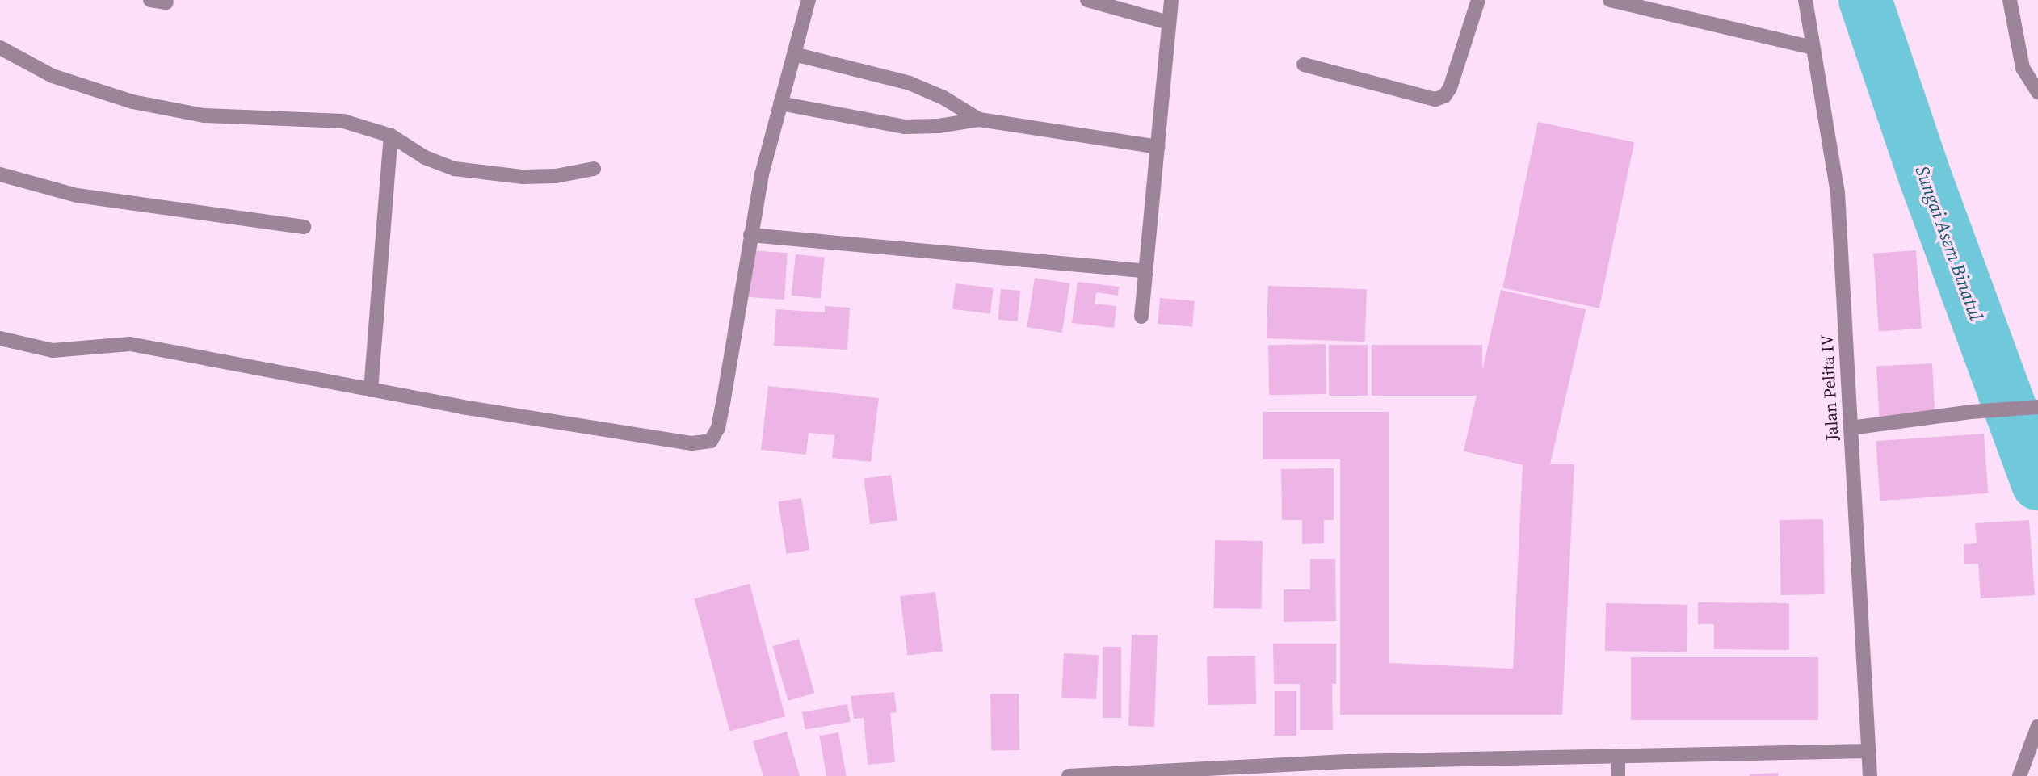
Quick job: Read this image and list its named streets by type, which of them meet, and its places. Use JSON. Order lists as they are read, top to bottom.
{
  "streets": {
    "street": ["Jalan Pelita IV"]
  },
  "water": ["Sungai Asem Binatul"]
}
